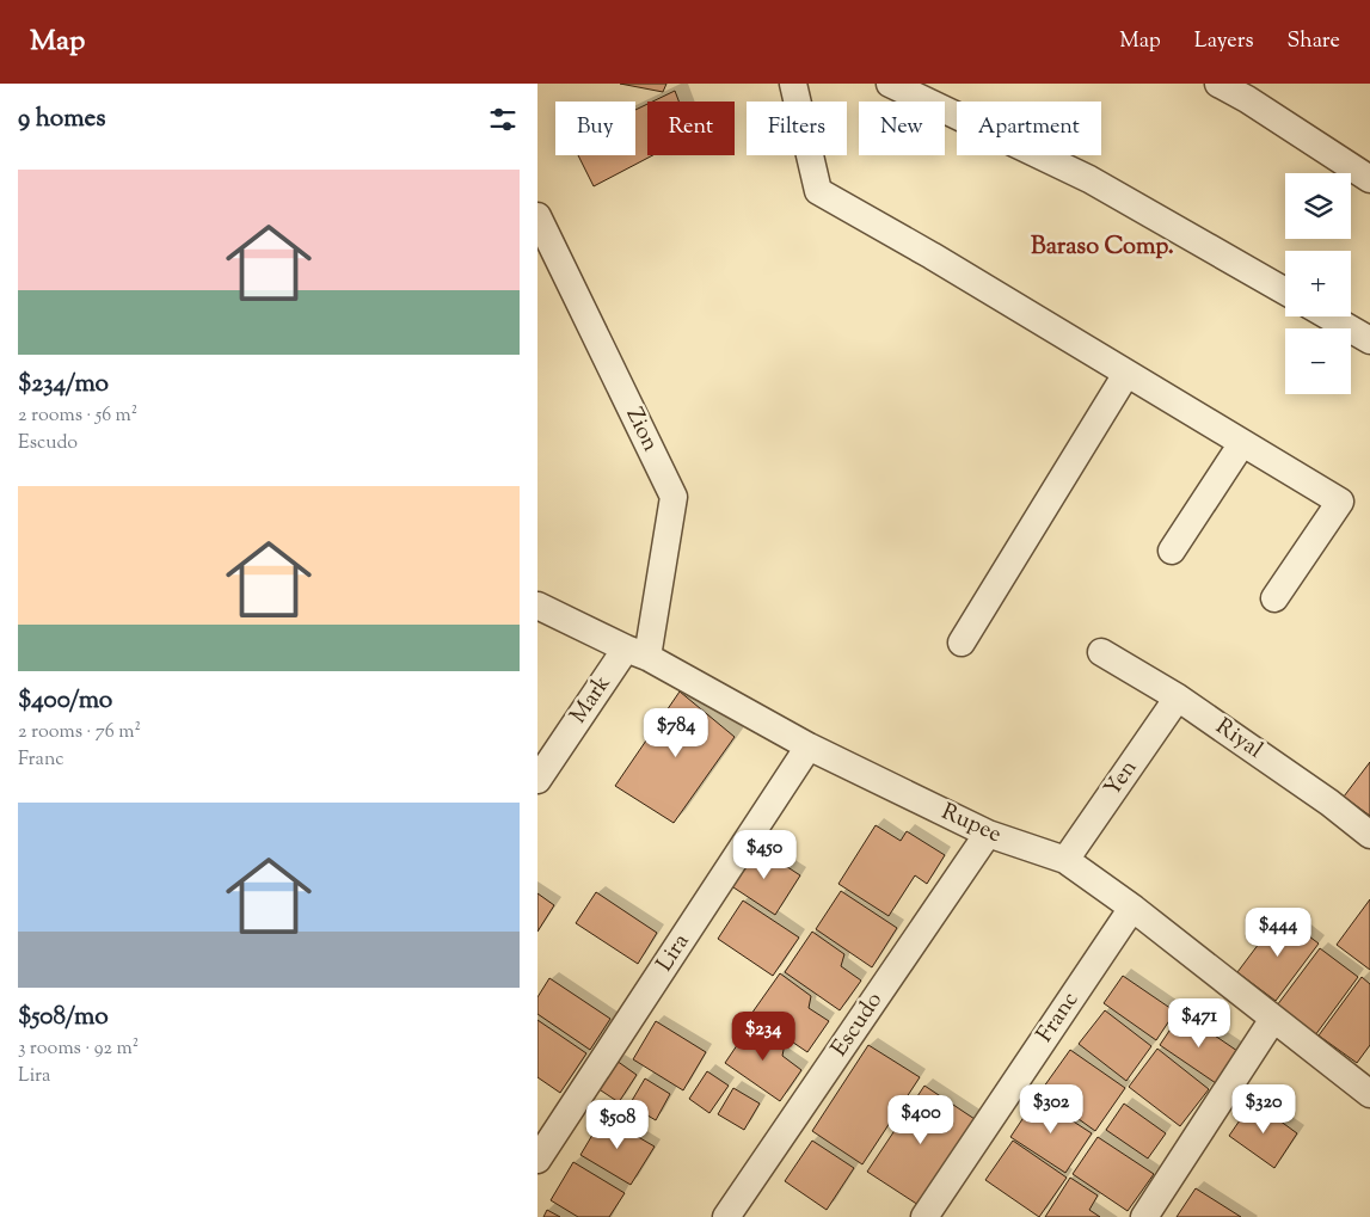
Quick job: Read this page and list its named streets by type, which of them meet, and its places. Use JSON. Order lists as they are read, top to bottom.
{
  "streets": {
    "street": [
      "Zion",
      "Mark",
      "Riyal",
      "Yen",
      "Rupee",
      "Lira",
      "Franc",
      "Escudo"
    ]
  },
  "crossings": [
    ["Zion", "Mark"],
    ["Zion", "Rupee"],
    ["Mark", "Rupee"],
    ["Riyal", "Yen"],
    ["Yen", "Rupee"],
    ["Rupee", "Lira"],
    ["Rupee", "Franc"],
    ["Rupee", "Escudo"]
  ],
  "districts": ["Baraso Comp."],
  "page": {
    "header": "Map",
    "nav": ["Map", "Layers", "Share"],
    "heading": "9 homes",
    "chip": [
      "Buy",
      "Rent",
      "Filters",
      "New",
      "Apartment"
    ],
    "list": [
      {
        "name": "$234/mo",
        "note": "2 rooms · 56 m² · Escudo"
      },
      {
        "name": "$400/mo",
        "note": "2 rooms · 76 m² · Franc"
      },
      {
        "name": "$508/mo",
        "note": "3 rooms · 92 m² · Lira"
      }
    ],
    "map_buttons": ["+", "−"],
    "price": [
      "$784",
      "$450",
      "$444",
      "$471",
      "$234",
      "$302",
      "$320",
      "$400",
      "$508"
    ]
  }
}
